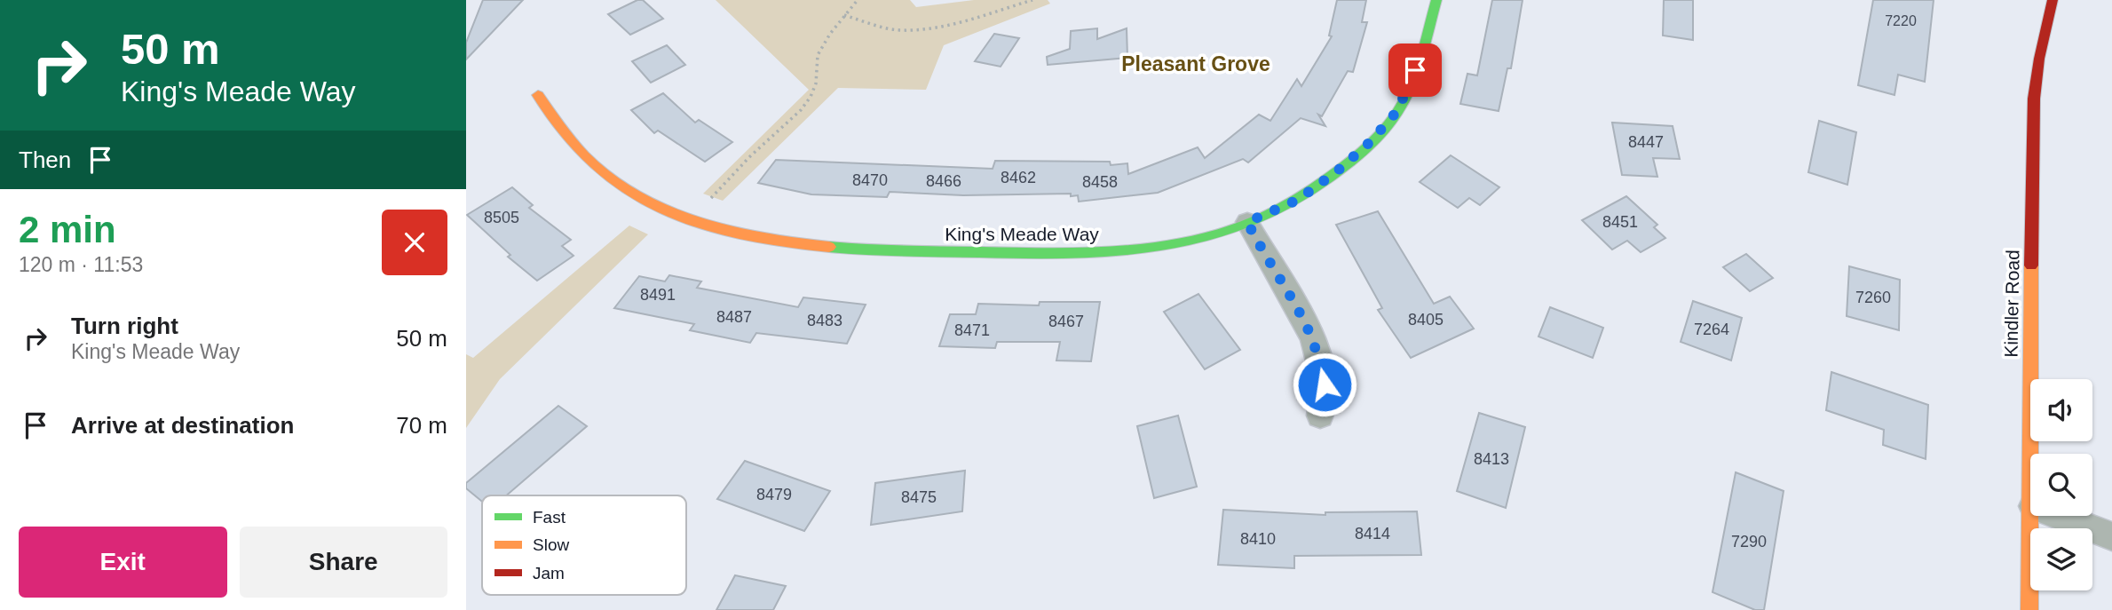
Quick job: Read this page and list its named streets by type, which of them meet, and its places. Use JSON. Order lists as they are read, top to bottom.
{
  "streets": {
    "street": ["King's Meade Way", "Kindler Road"]
  },
  "districts": ["Pleasant Grove"],
  "house_numbers": [
    "7220",
    "8447",
    "8462",
    "8470",
    "8466",
    "8458",
    "8505",
    "8451",
    "8491",
    "7260",
    "8487",
    "8405",
    "8483",
    "8467",
    "7264",
    "8471",
    "8413",
    "8479",
    "8475",
    "8414",
    "8410",
    "7290"
  ],
  "legend": ["Fast", "Slow", "Jam"],
  "page": {
    "turn": ["50 m", "King's Meade Way"],
    "then": "Then",
    "heading": ["2 min", "120 m · 11:53"],
    "list": [
      {
        "name": "Turn right",
        "note": "King's Meade Way",
        "value": "50 m"
      },
      {
        "name": "Arrive at destination",
        "value": "70 m"
      }
    ],
    "buttons": ["Exit", "Share"]
  }
}
